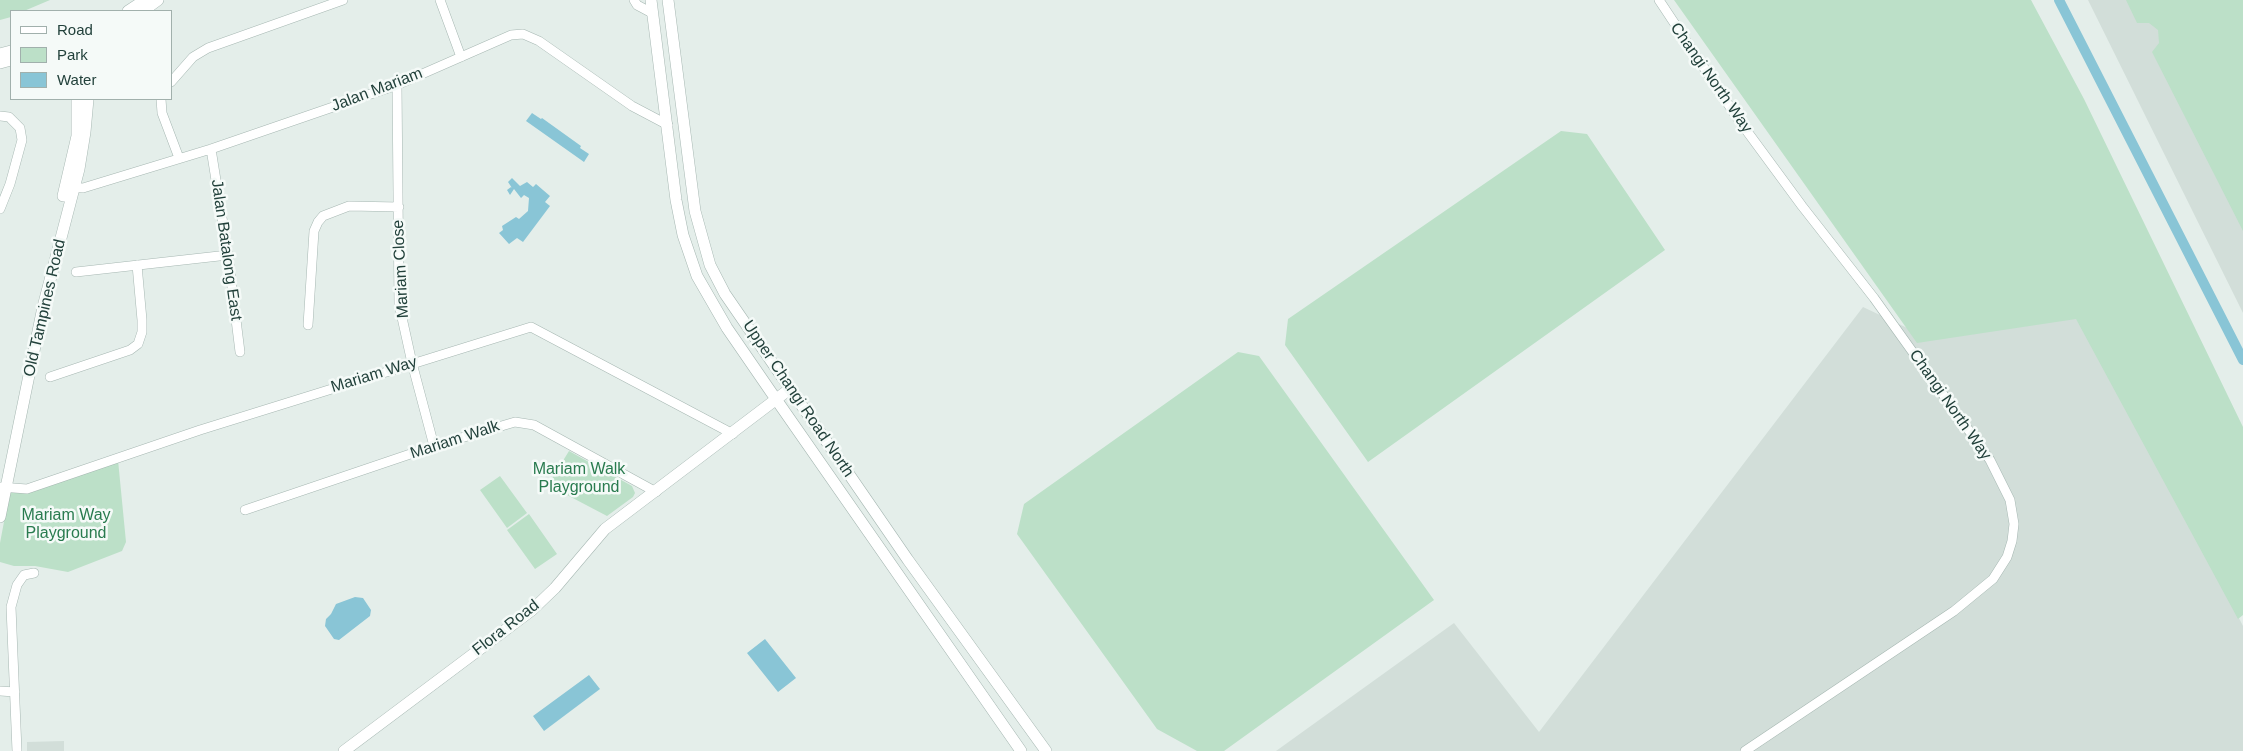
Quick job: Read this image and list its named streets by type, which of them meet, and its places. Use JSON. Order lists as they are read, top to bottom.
{
  "streets": {
    "street": [
      "Changi North Way",
      "Jalan Mariam",
      "Jalan Batalong East",
      "Mariam Close",
      "Old Tampines Road",
      "Mariam Way",
      "Upper Changi Road North",
      "Mariam Walk",
      "Flora Road"
    ]
  },
  "crossings": [
    ["Jalan Mariam", "Jalan Batalong East"],
    ["Jalan Mariam", "Mariam Close"],
    ["Jalan Mariam", "Old Tampines Road"],
    ["Jalan Mariam", "Upper Changi Road North"],
    ["Mariam Close", "Mariam Way"],
    ["Mariam Close", "Mariam Walk"],
    ["Old Tampines Road", "Mariam Way"],
    ["Mariam Walk", "Flora Road"]
  ],
  "parks": ["Mariam Walk Playground", "Mariam Way Playground"],
  "legend": ["Road", "Park", "Water"]
}
